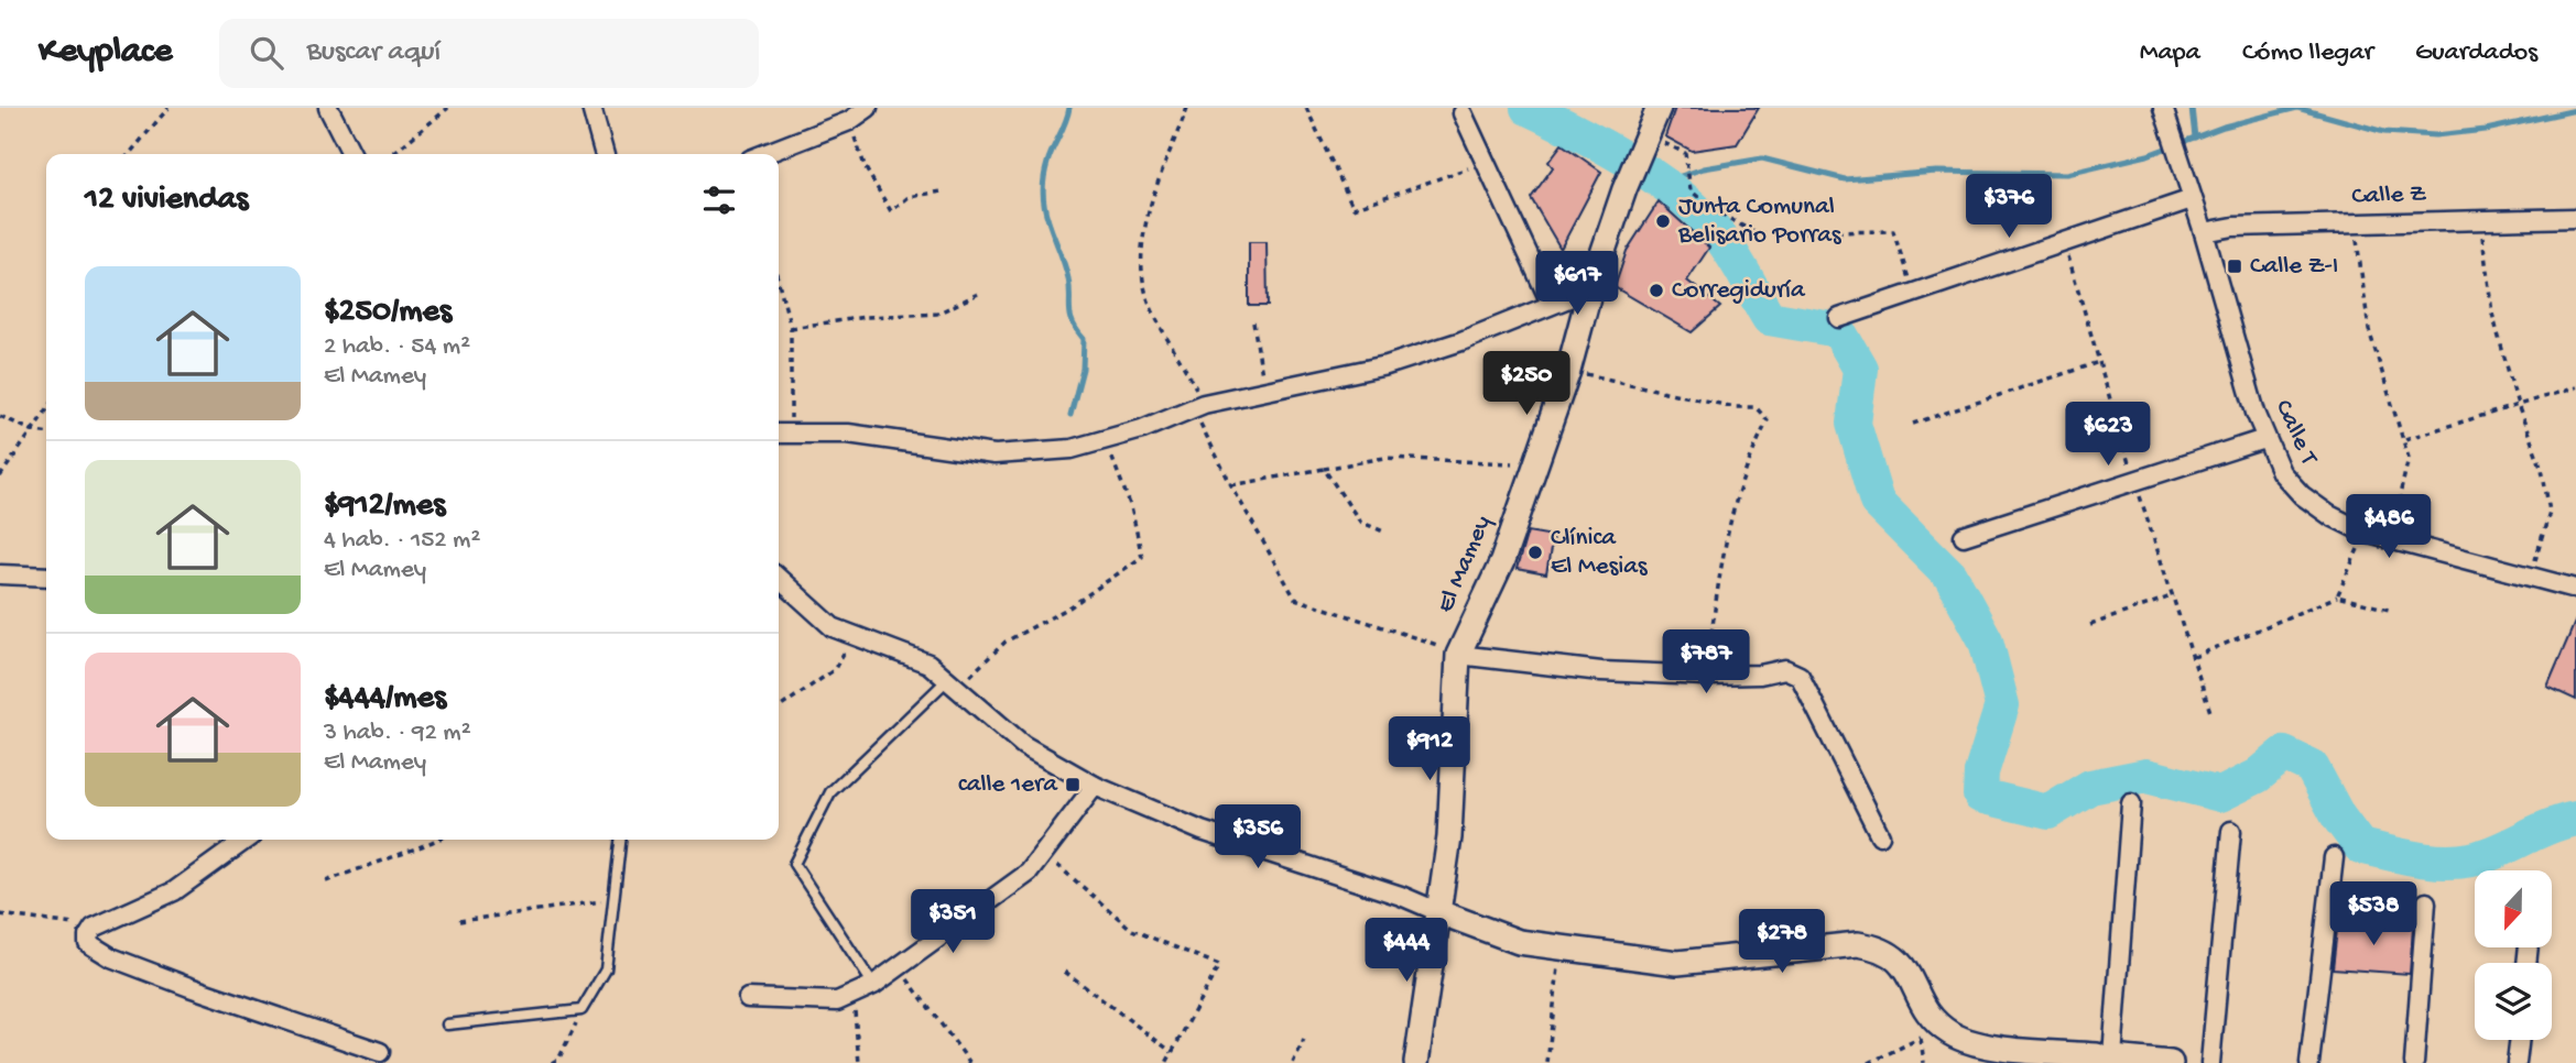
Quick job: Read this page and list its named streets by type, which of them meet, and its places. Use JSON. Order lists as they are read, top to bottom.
{
  "streets": {
    "street": ["Calle Z", "Calle T", "El Mamey"]
  },
  "crossings": [
    ["Calle Z", "Calle T"]
  ],
  "places": {
    "other": ["Junta Comunal Belisario Porras", "Corregiduría", "Clínica El Mesias"],
    "transit": ["Calle Z-I", "calle 1era"]
  },
  "north": "bottom",
  "page": {
    "header": "Keyplace",
    "search": "Buscar aquí",
    "nav": ["Mapa", "Cómo llegar", "Guardados"],
    "heading": "12 viviendas",
    "price": [
      "$376",
      "$617",
      "$250",
      "$623",
      "$486",
      "$787",
      "$912",
      "$356",
      "$538",
      "$351",
      "$278",
      "$444"
    ],
    "list": [
      {
        "name": "$250/mes",
        "note": "2 hab. · 54 m² · El Mamey"
      },
      {
        "name": "$912/mes",
        "note": "4 hab. · 152 m² · El Mamey"
      },
      {
        "name": "$444/mes",
        "note": "3 hab. · 92 m² · El Mamey"
      }
    ]
  }
}
